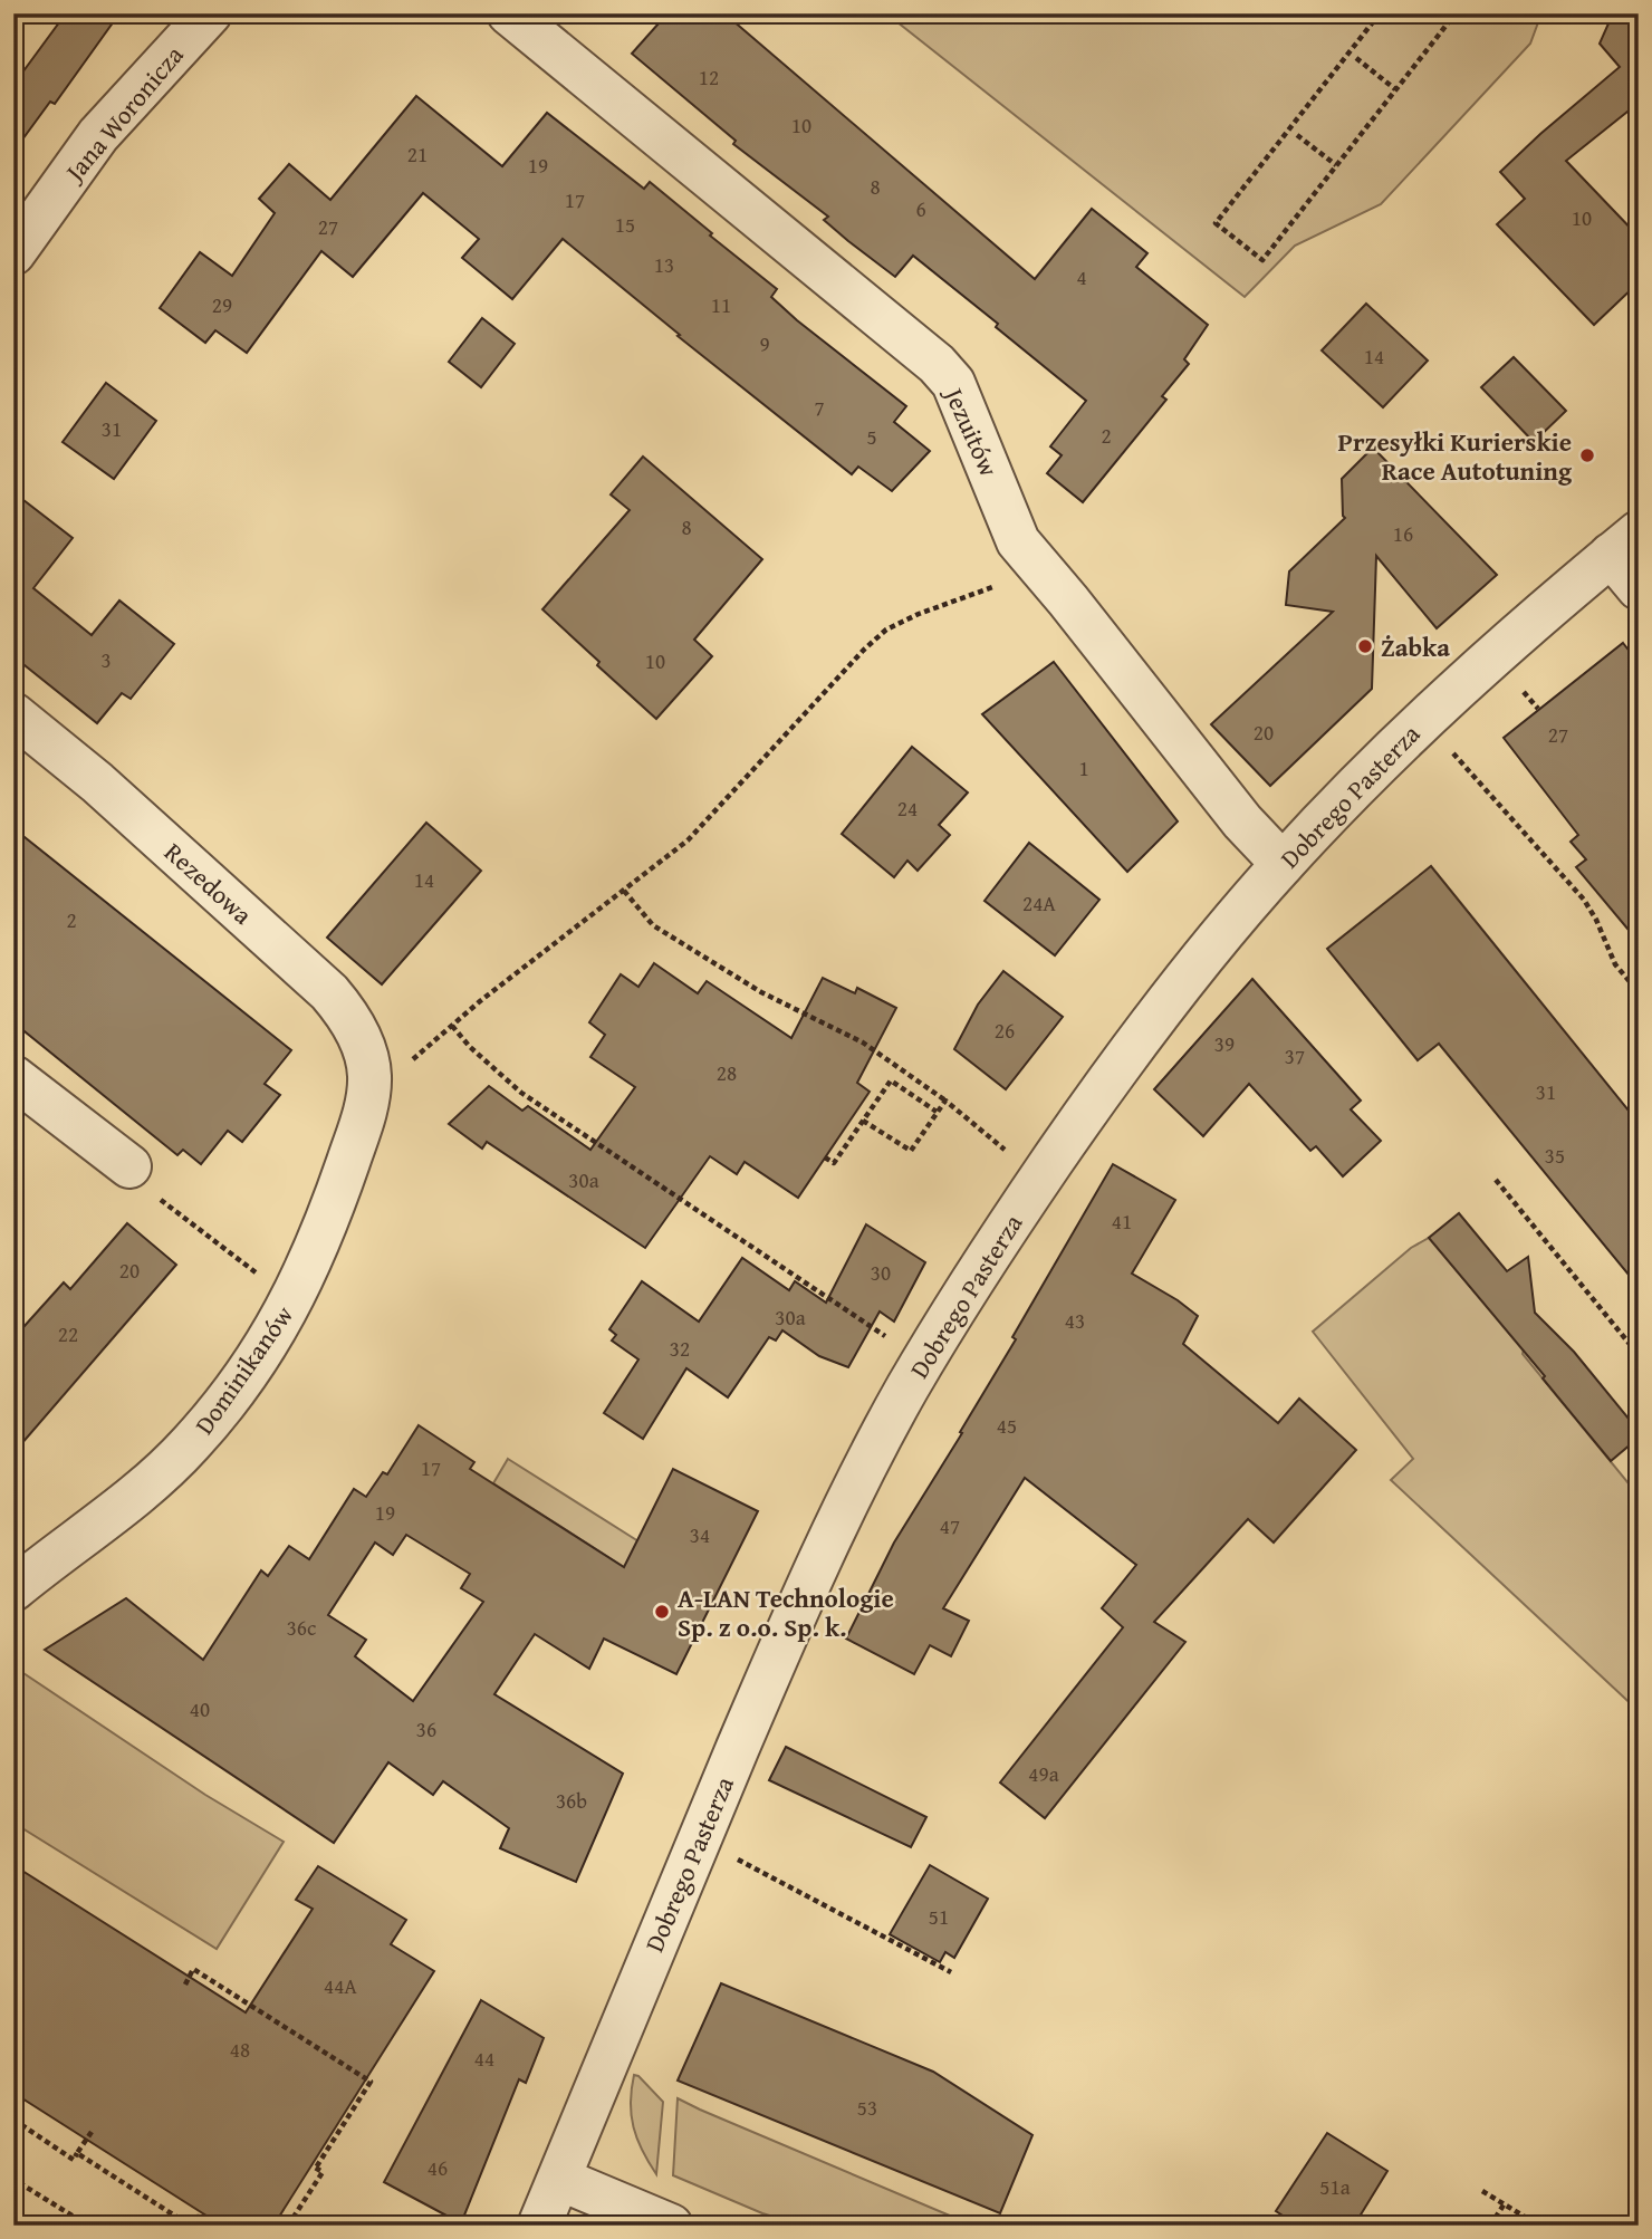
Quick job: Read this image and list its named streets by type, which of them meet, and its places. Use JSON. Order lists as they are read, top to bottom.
{
  "streets": {
    "street": [
      "Jana Woronicza",
      "Jezuitów",
      "Dobrego Pasterza",
      "Rezedowa",
      "Dominikanów"
    ]
  },
  "crossings": [
    ["Jezuitów", "Dobrego Pasterza"],
    ["Rezedowa", "Dominikanów"]
  ],
  "places": ["Przesyłki Kurierskie Race Autotuning", "Żabka", "A-LAN Technologie Sp. z o.o. Sp. k."],
  "house_numbers": [
    "12",
    "10",
    "21",
    "19",
    "8",
    "17",
    "6",
    "10",
    "15",
    "27",
    "13",
    "4",
    "29",
    "11",
    "9",
    "14",
    "7",
    "31",
    "2",
    "5",
    "8",
    "16",
    "3",
    "10",
    "20",
    "27",
    "1",
    "24",
    "14",
    "24A",
    "2",
    "26",
    "39",
    "37",
    "28",
    "31",
    "35",
    "30a",
    "41",
    "20",
    "30",
    "30a",
    "43",
    "22",
    "32",
    "45",
    "17",
    "19",
    "47",
    "34",
    "36c",
    "40",
    "36",
    "49a",
    "36b",
    "51",
    "44A",
    "48",
    "44",
    "53",
    "46",
    "51a"
  ]
}
